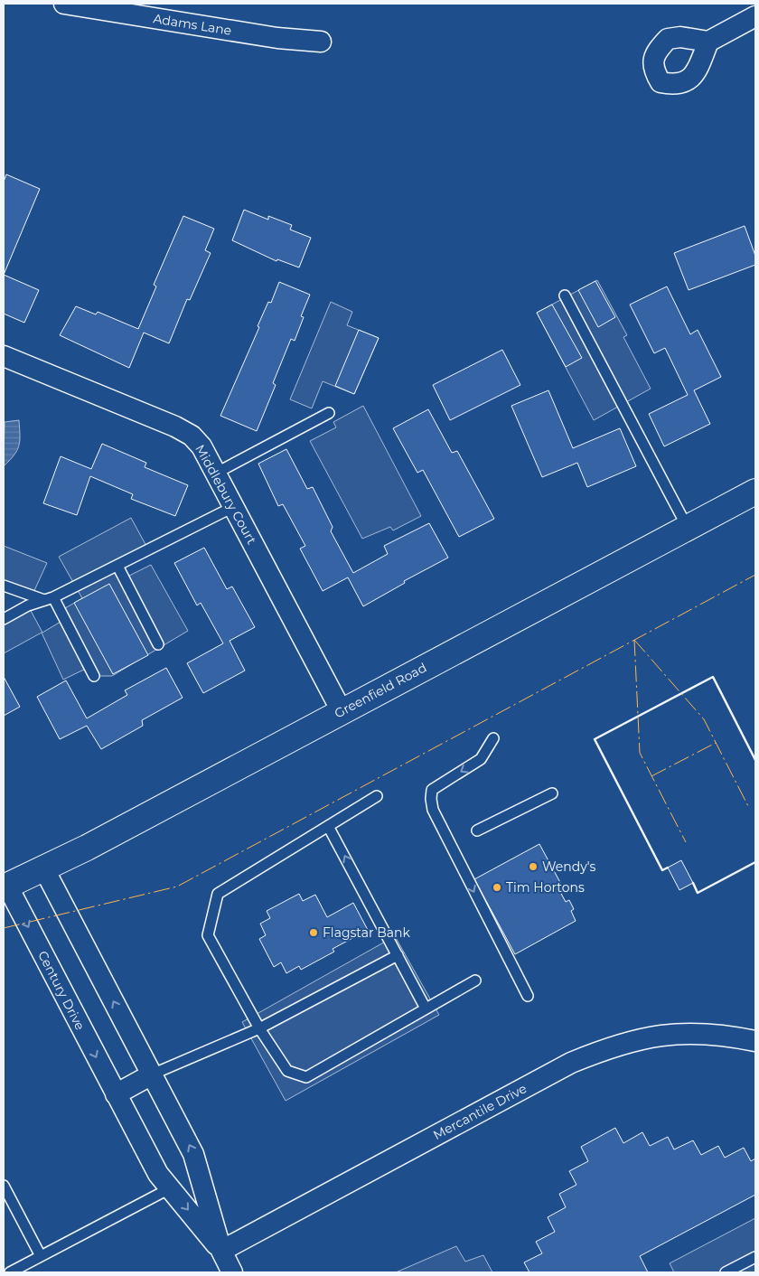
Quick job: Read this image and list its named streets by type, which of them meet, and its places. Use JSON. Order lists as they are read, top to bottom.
{
  "streets": {
    "main road": ["Greenfield Road"],
    "street": [
      "Adams Lane",
      "Middlebury Court",
      "Century Drive",
      "Mercantile Drive"
    ]
  },
  "crossings": [
    ["Middlebury Court", "Greenfield Road"],
    ["Greenfield Road", "Century Drive"],
    ["Century Drive", "Mercantile Drive"]
  ],
  "places": ["Wendy's", "Tim Hortons", "Flagstar Bank"]
}
